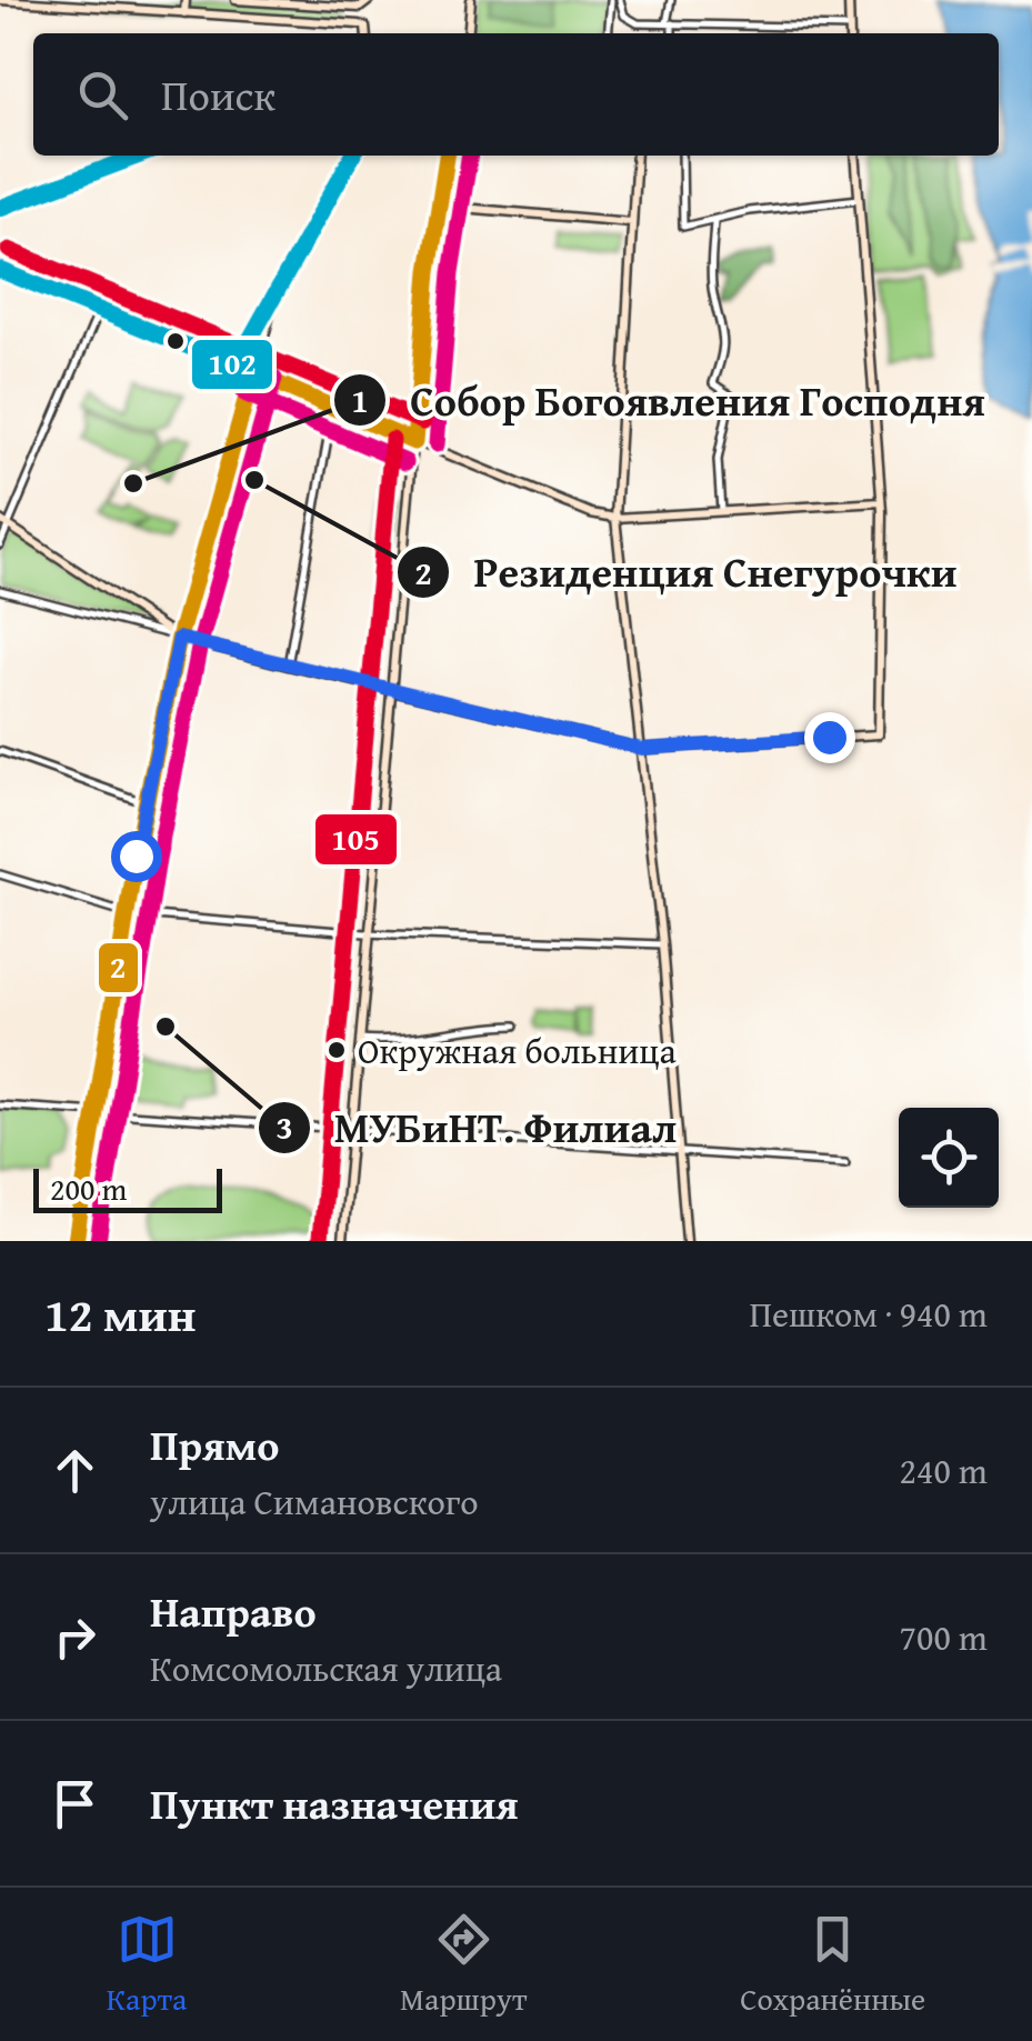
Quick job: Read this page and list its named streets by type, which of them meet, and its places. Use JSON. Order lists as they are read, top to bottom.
{
  "places": [
    "Резиденция Снегурочки",
    "Собор Богоявления Господня",
    "МУБиНТ. Филиал",
    "Окружная больница"
  ],
  "lines": ["transit line 2", "transit line 102", "transit line 105"],
  "scale_bar": "200 m",
  "page": {
    "search": "Поиск",
    "scale": "200 m",
    "heading": ["12 мин", "Пешком · 940 m"],
    "list": [
      ["Прямо", "улица Симановского", "240 m"],
      ["Направо", "Комсомольская улица", "700 m"],
      "Пункт назначения"
    ],
    "nav": ["Карта", "Маршрут", "Сохранённые"]
  }
}
